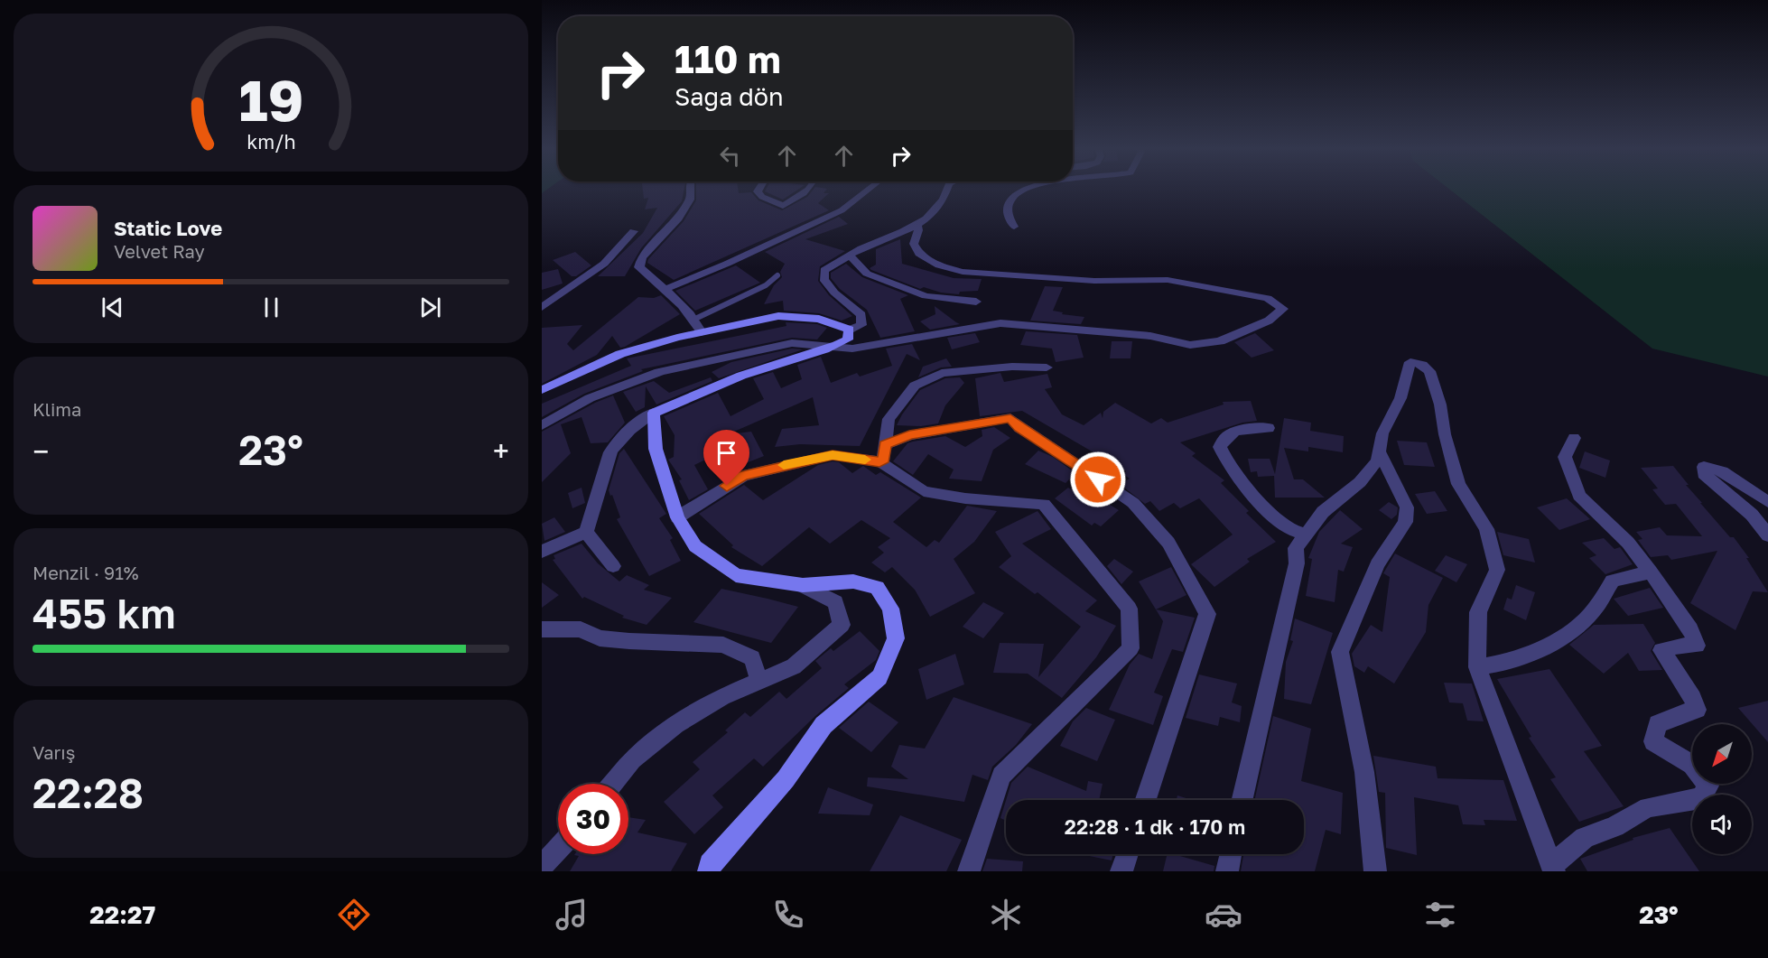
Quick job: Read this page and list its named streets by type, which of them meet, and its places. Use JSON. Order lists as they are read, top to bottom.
{
  "north": "bottom left",
  "page": {
    "turn": ["110 m", "Sağa dön"],
    "song": ["Static Love", "Velvet Ray"],
    "tile": [
      "Klima",
      ["Menzil · 91%", "455 km"],
      ["Varış", "22:28"]
    ],
    "heat": ["−", "23°", "+"],
    "limit": "30",
    "trip": "22:28 · 1 dk · 170 m",
    "tabs": ["22:27", "23°"],
    "gauge": ["19", "km/h"]
  }
}
